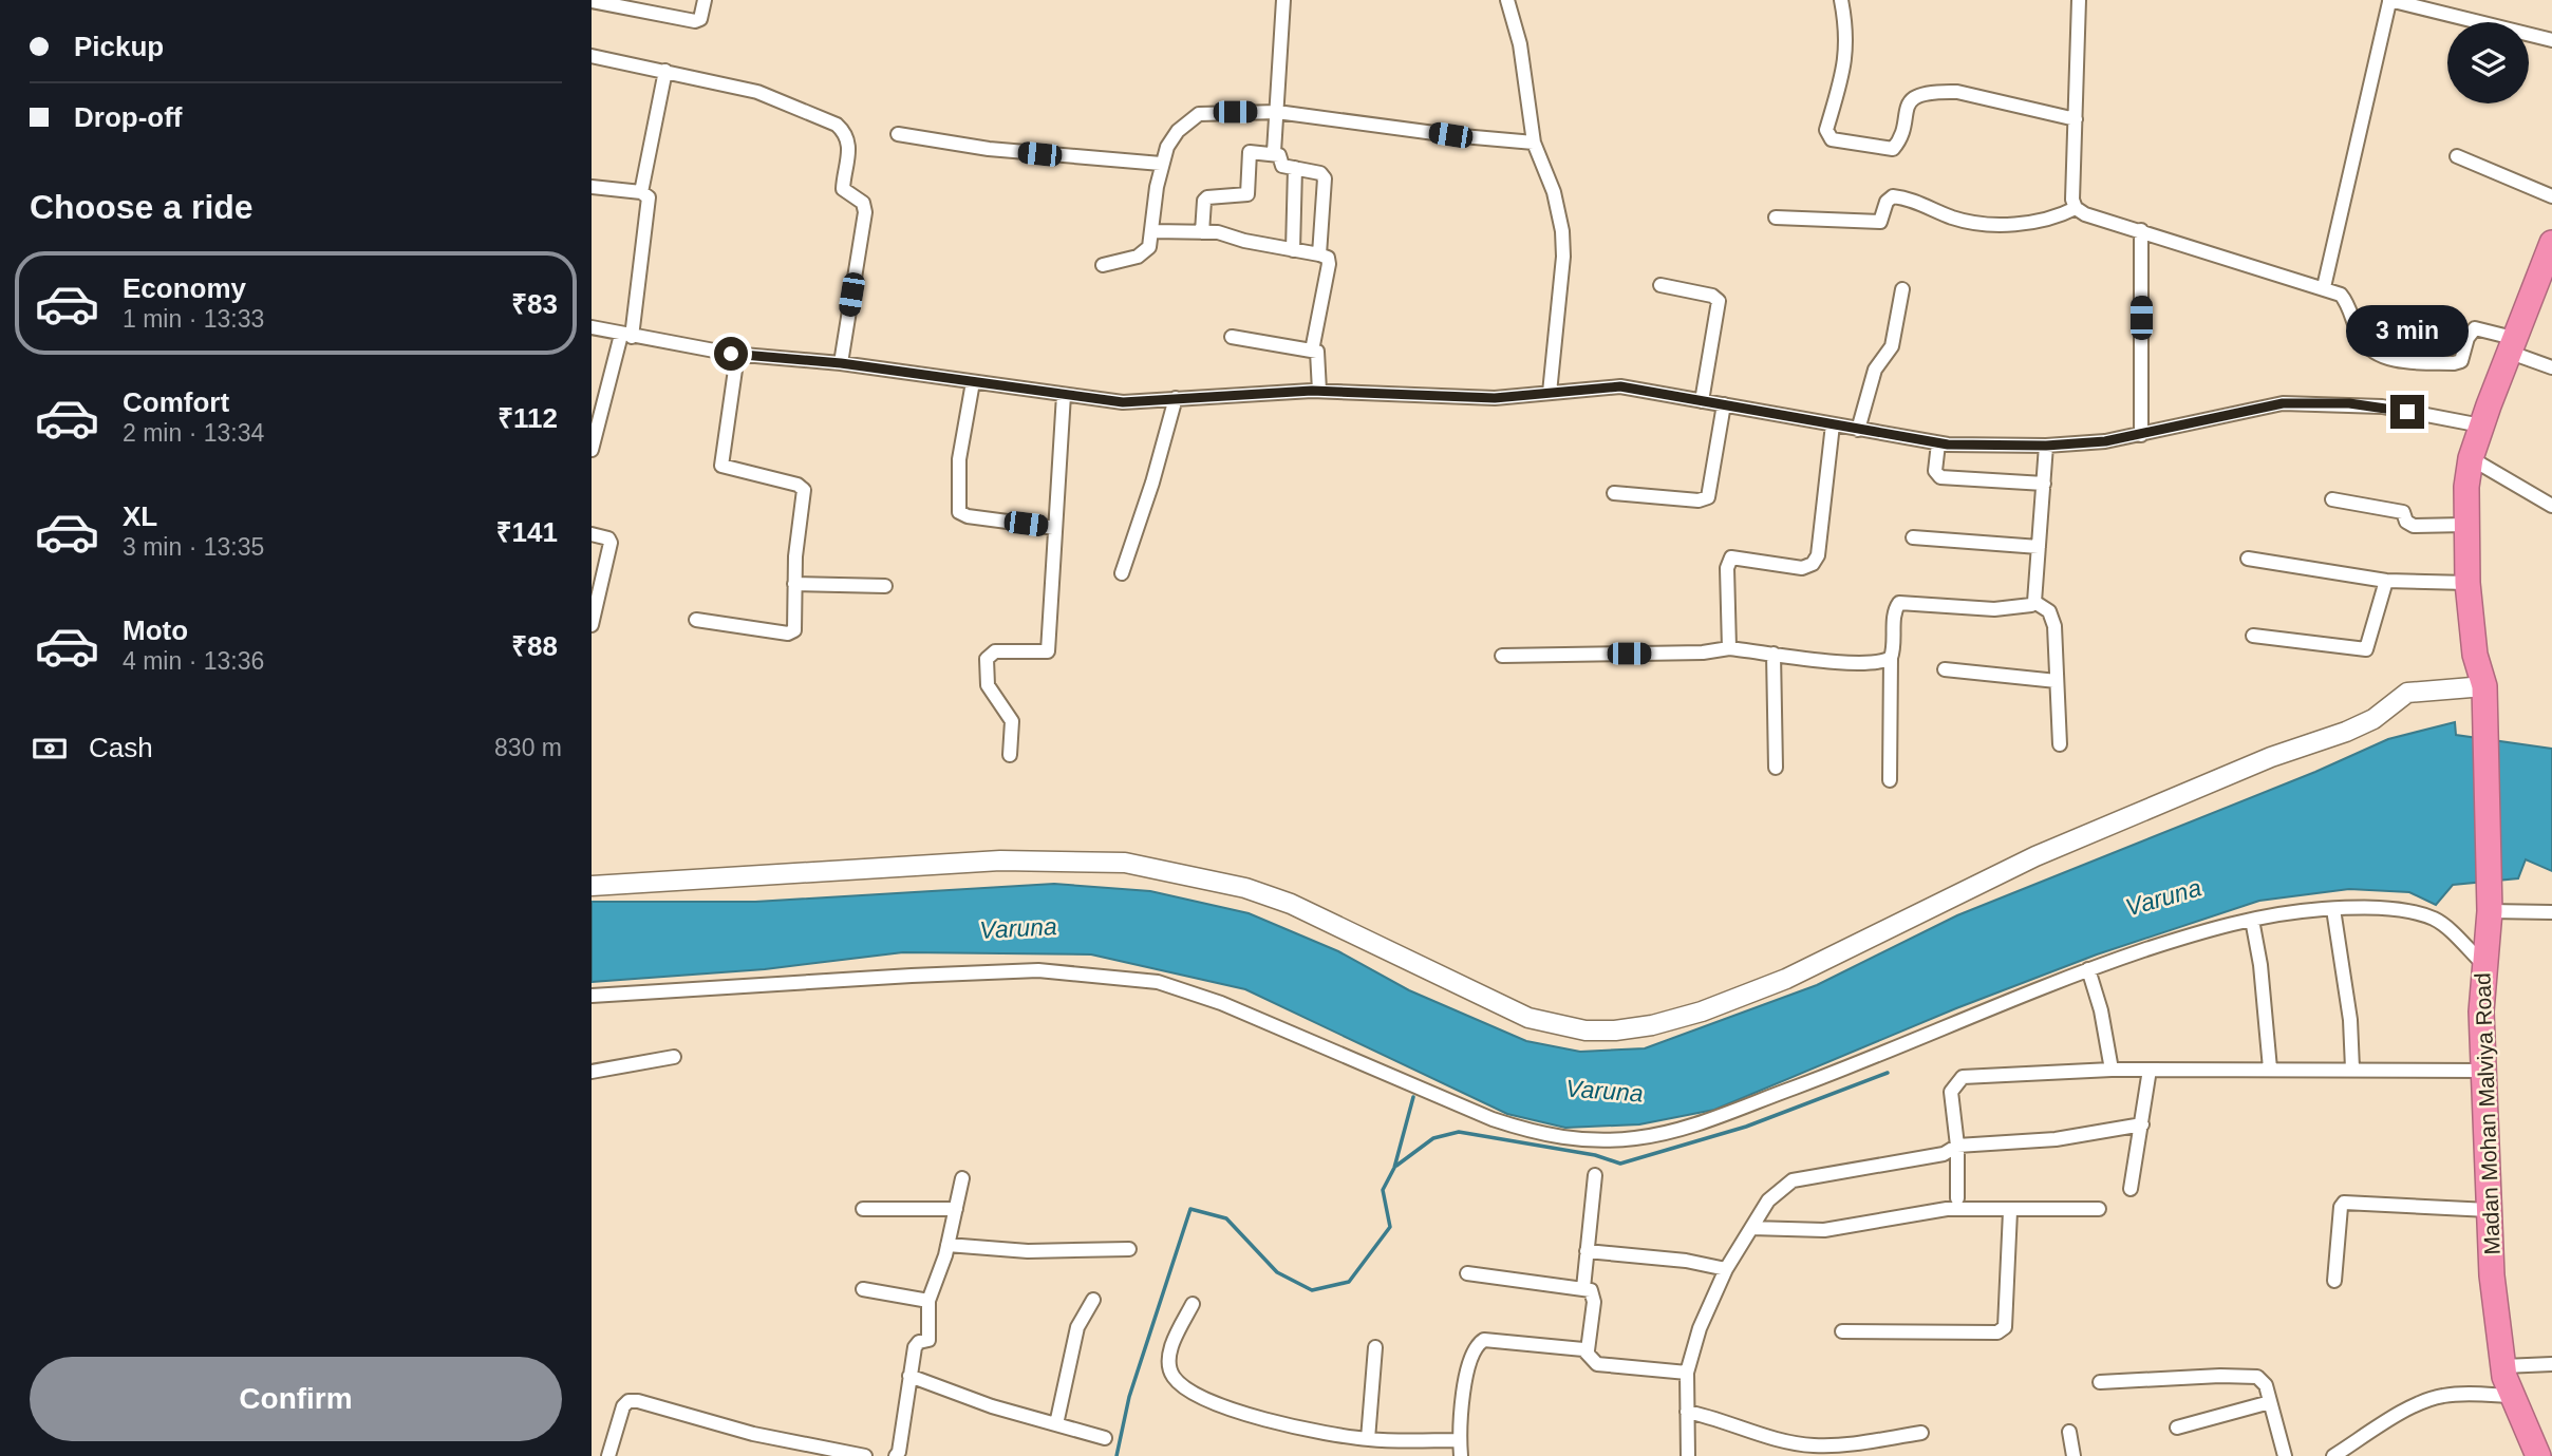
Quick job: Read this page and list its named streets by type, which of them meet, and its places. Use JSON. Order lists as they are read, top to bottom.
{
  "streets": {
    "highway": ["Madan Mohan Malviya Road"]
  },
  "water": ["Varuna"],
  "page": {
    "banner": ["Pickup", "Drop-off"],
    "heading": "Choose a ride",
    "list": [
      {
        "name": "Economy",
        "note": "1 min · 13:33",
        "value": "₹83"
      },
      {
        "name": "Comfort",
        "note": "2 min · 13:34",
        "value": "₹112"
      },
      {
        "name": "XL",
        "note": "3 min · 13:35",
        "value": "₹141"
      },
      {
        "name": "Moto",
        "note": "4 min · 13:36",
        "value": "₹88"
      }
    ],
    "bubble": "3 min",
    "pay": ["Cash", "830 m"],
    "buttons": "Confirm"
  }
}
